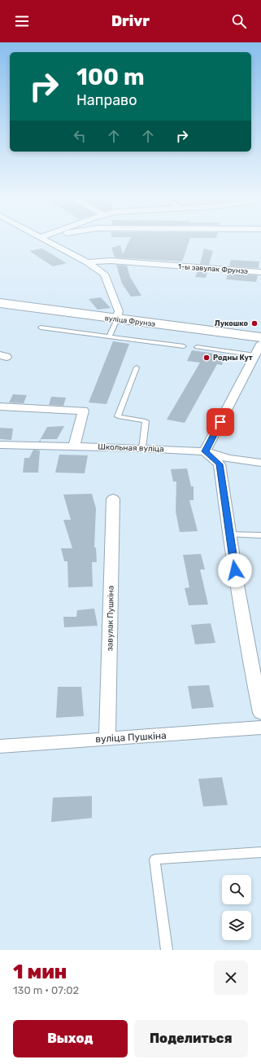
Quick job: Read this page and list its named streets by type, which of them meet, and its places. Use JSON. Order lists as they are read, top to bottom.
{
  "streets": {
    "street": [
      "1-ы завулак Фрунзэ",
      "вуліца Фрунзэ",
      "Школьная вуліца",
      "завулак Пушкіна",
      "вуліца Пушкіна"
    ]
  },
  "crossings": [
    ["завулак Пушкіна", "вуліца Пушкіна"]
  ],
  "places": ["Лукошко", "Родны Кут"],
  "page": {
    "header": "Drivr",
    "turn": ["100 m", "Направо"],
    "heading": ["1 мин", "130 m · 07:02"],
    "buttons": ["Выход", "Поделиться"]
  }
}
